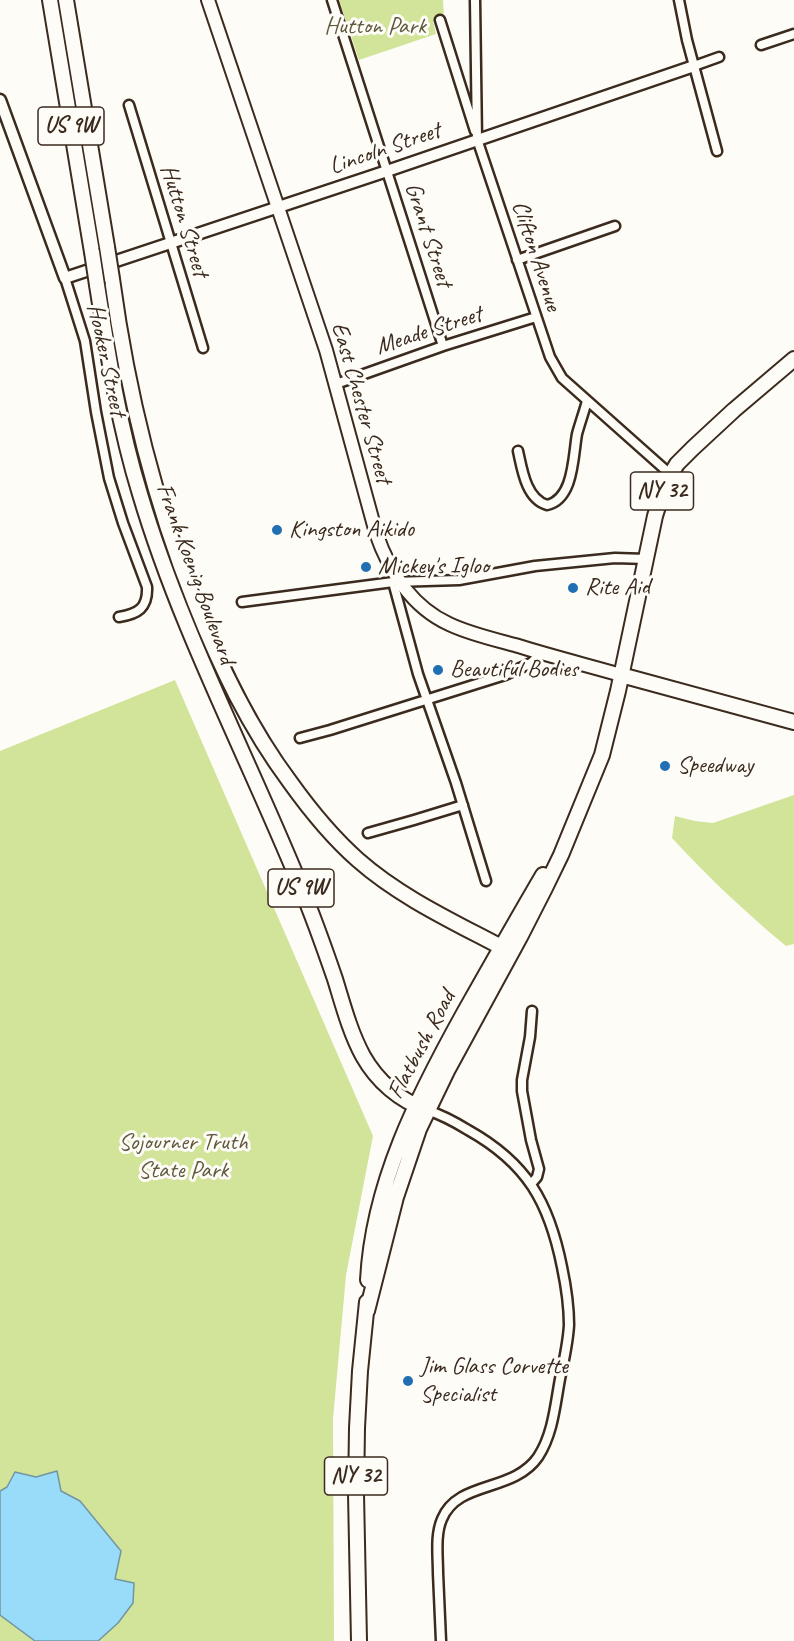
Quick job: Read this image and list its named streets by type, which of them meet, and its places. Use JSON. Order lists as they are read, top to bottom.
{
  "streets": {
    "main road": [
      "US 9W",
      "East Chester Street",
      "NY 32",
      "Frank Koenig Boulevard",
      "Flatbush Road"
    ],
    "street": [
      "Lincoln Street",
      "Hutton Street",
      "Grant Street",
      "Clifton Avenue",
      "Meade Street",
      "Hooker Street"
    ]
  },
  "crossings": [
    ["Lincoln Street", "Hutton Street"],
    ["Lincoln Street", "Grant Street"],
    ["Lincoln Street", "Clifton Avenue"],
    ["Lincoln Street", "Hooker Street"],
    ["Lincoln Street", "East Chester Street"],
    ["Grant Street", "Meade Street"],
    ["Clifton Avenue", "Meade Street"],
    ["Clifton Avenue", "NY 32"],
    ["Meade Street", "East Chester Street"],
    ["East Chester Street", "NY 32"],
    ["East Chester Street", "Flatbush Road"],
    ["NY 32", "Flatbush Road"],
    ["Frank Koenig Boulevard", "Flatbush Road"]
  ],
  "parks": ["Hutton Park", "Sojourner Truth State Park"],
  "places": [
    "Kingston Aikido",
    "Mickey's Igloo",
    "Rite Aid",
    "Beautiful Bodies",
    "Speedway",
    "Jim Glass Corvette Specialist"
  ]
}
